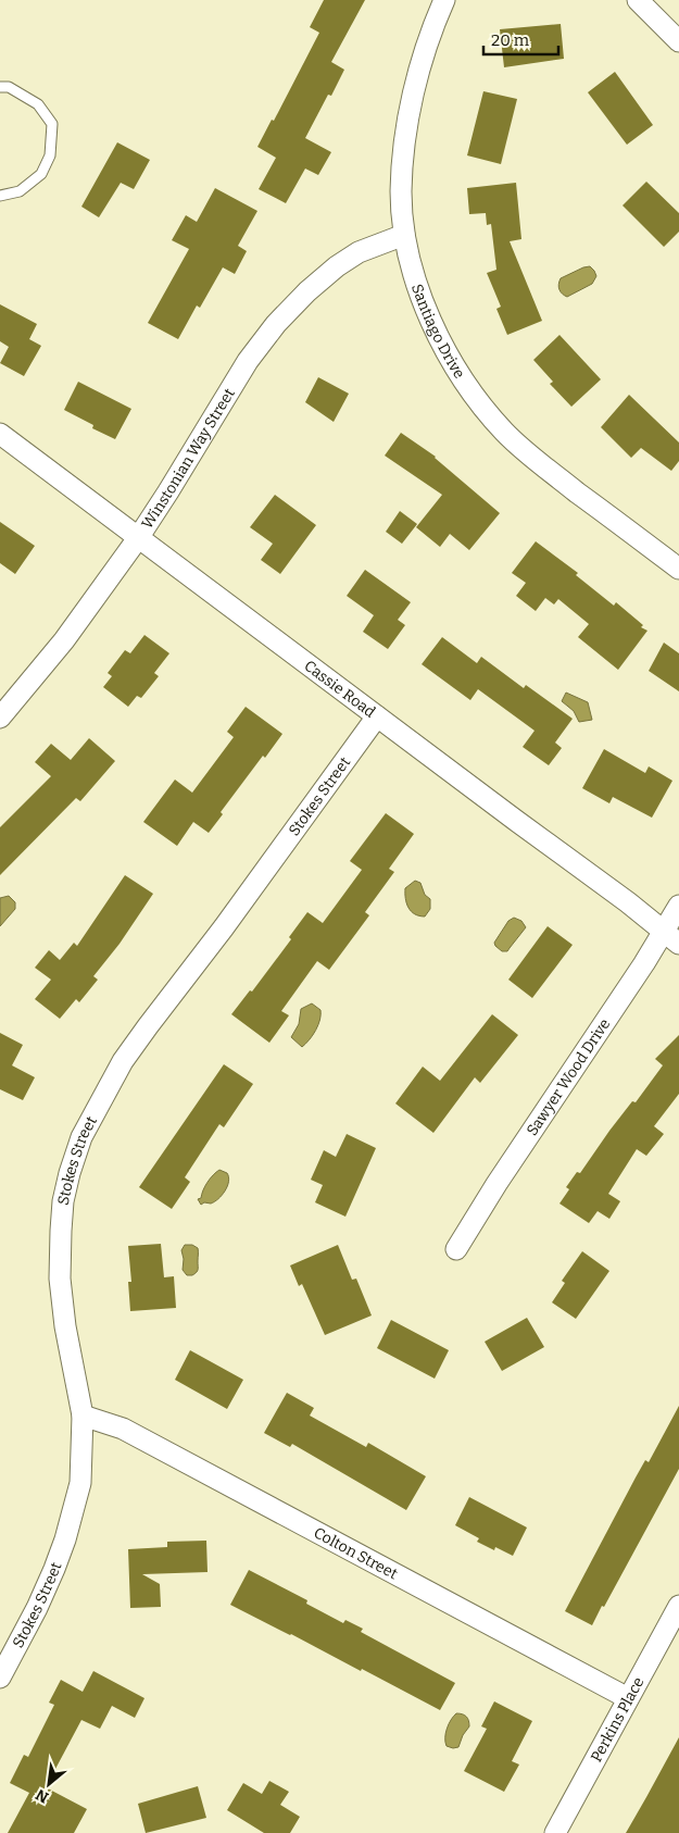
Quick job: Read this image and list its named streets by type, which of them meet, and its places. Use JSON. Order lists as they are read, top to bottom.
{
  "streets": {
    "street": [
      "Santiago Drive",
      "Winstonian Way Street",
      "Cassie Road",
      "Stokes Street",
      "Sawyer Wood Drive",
      "Colton Street",
      "Perkins Place"
    ]
  },
  "crossings": [
    ["Santiago Drive", "Winstonian Way Street"],
    ["Winstonian Way Street", "Cassie Road"],
    ["Cassie Road", "Stokes Street"],
    ["Cassie Road", "Sawyer Wood Drive"],
    ["Stokes Street", "Colton Street"],
    ["Colton Street", "Perkins Place"]
  ],
  "scale_bar": "20 m",
  "north": "bottom left"
}
